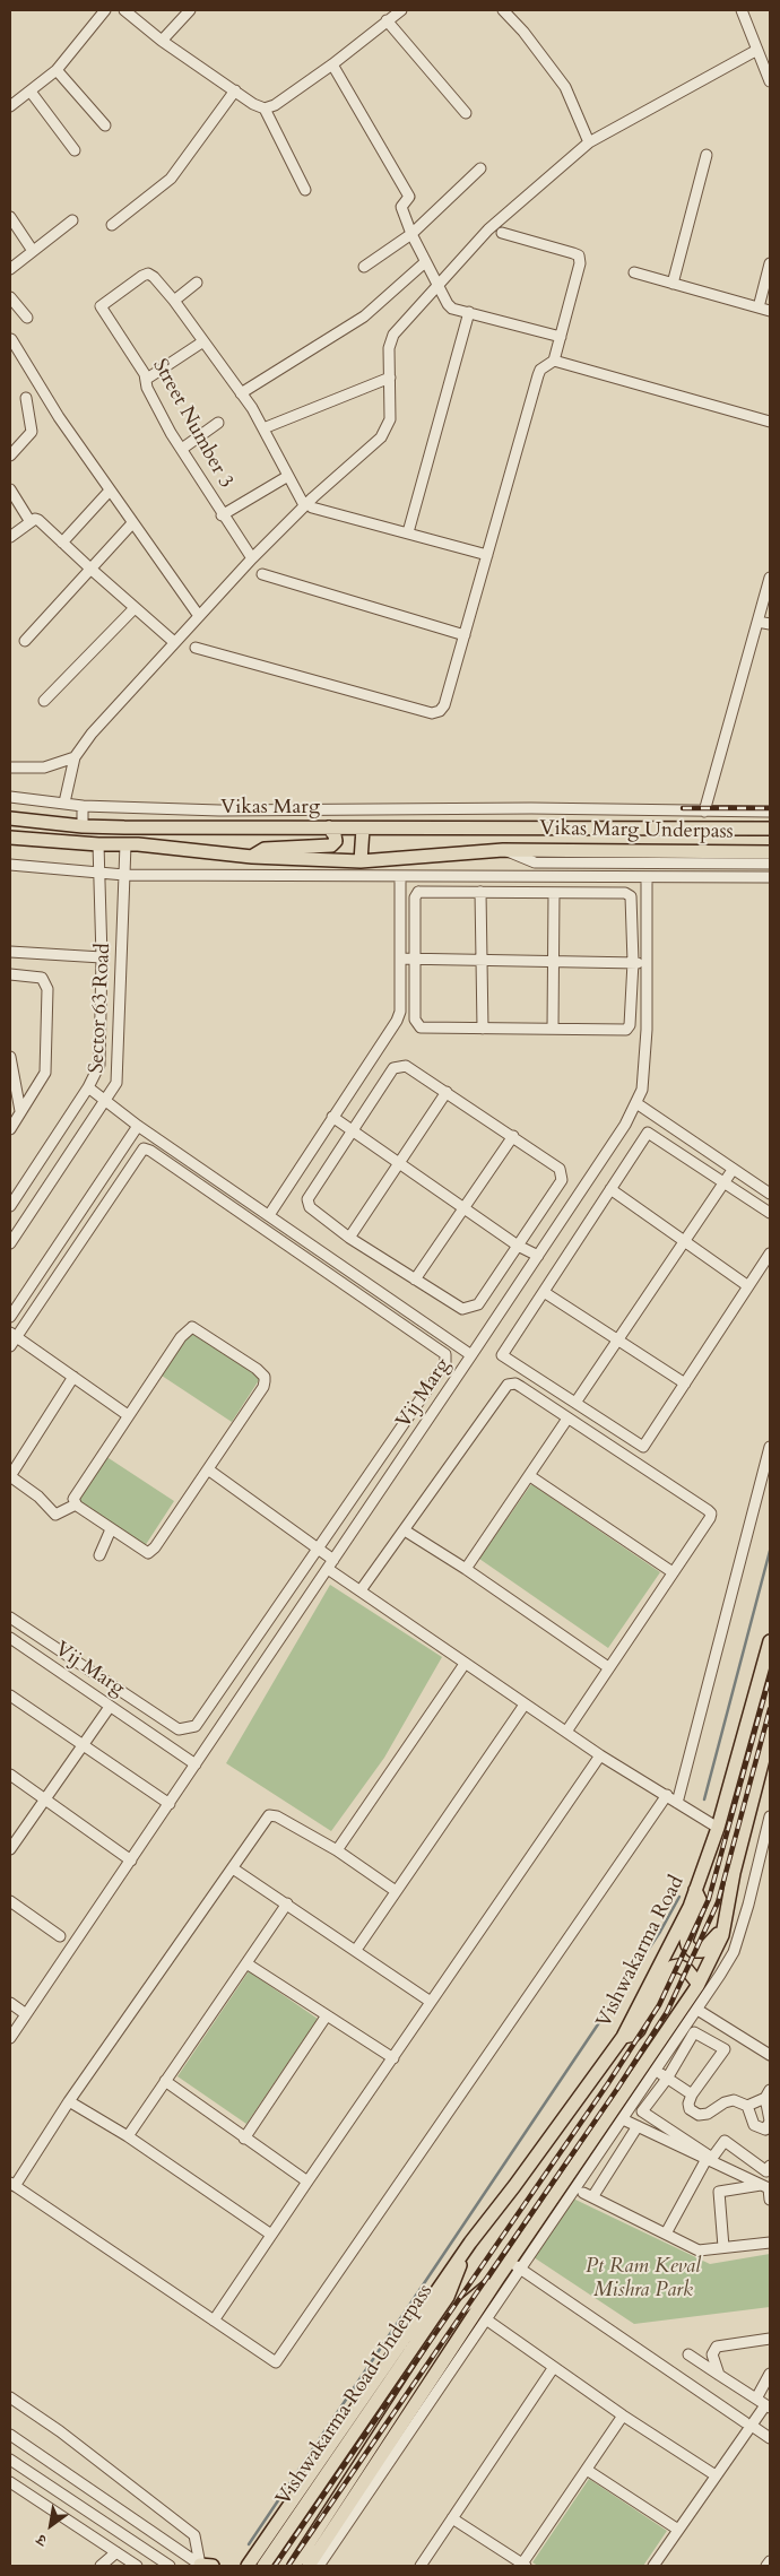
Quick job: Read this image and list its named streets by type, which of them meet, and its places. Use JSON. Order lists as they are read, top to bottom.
{
  "streets": {
    "main road": [
      "Vikas Marg",
      "Vikas Marg Underpass",
      "Vishwakarma Road",
      "Vishwakarma Road Underpass"
    ],
    "street": ["Street Number 3", "Sector 63 Road", "Vij Marg"]
  },
  "crossings": [
    ["Vikas Marg", "Vikas Marg Underpass"],
    ["Sector 63 Road", "Vij Marg"],
    ["Vishwakarma Road", "Vishwakarma Road Underpass"]
  ],
  "parks": ["Pt Ram Keval Mishra Park"],
  "north": "bottom left"
}
